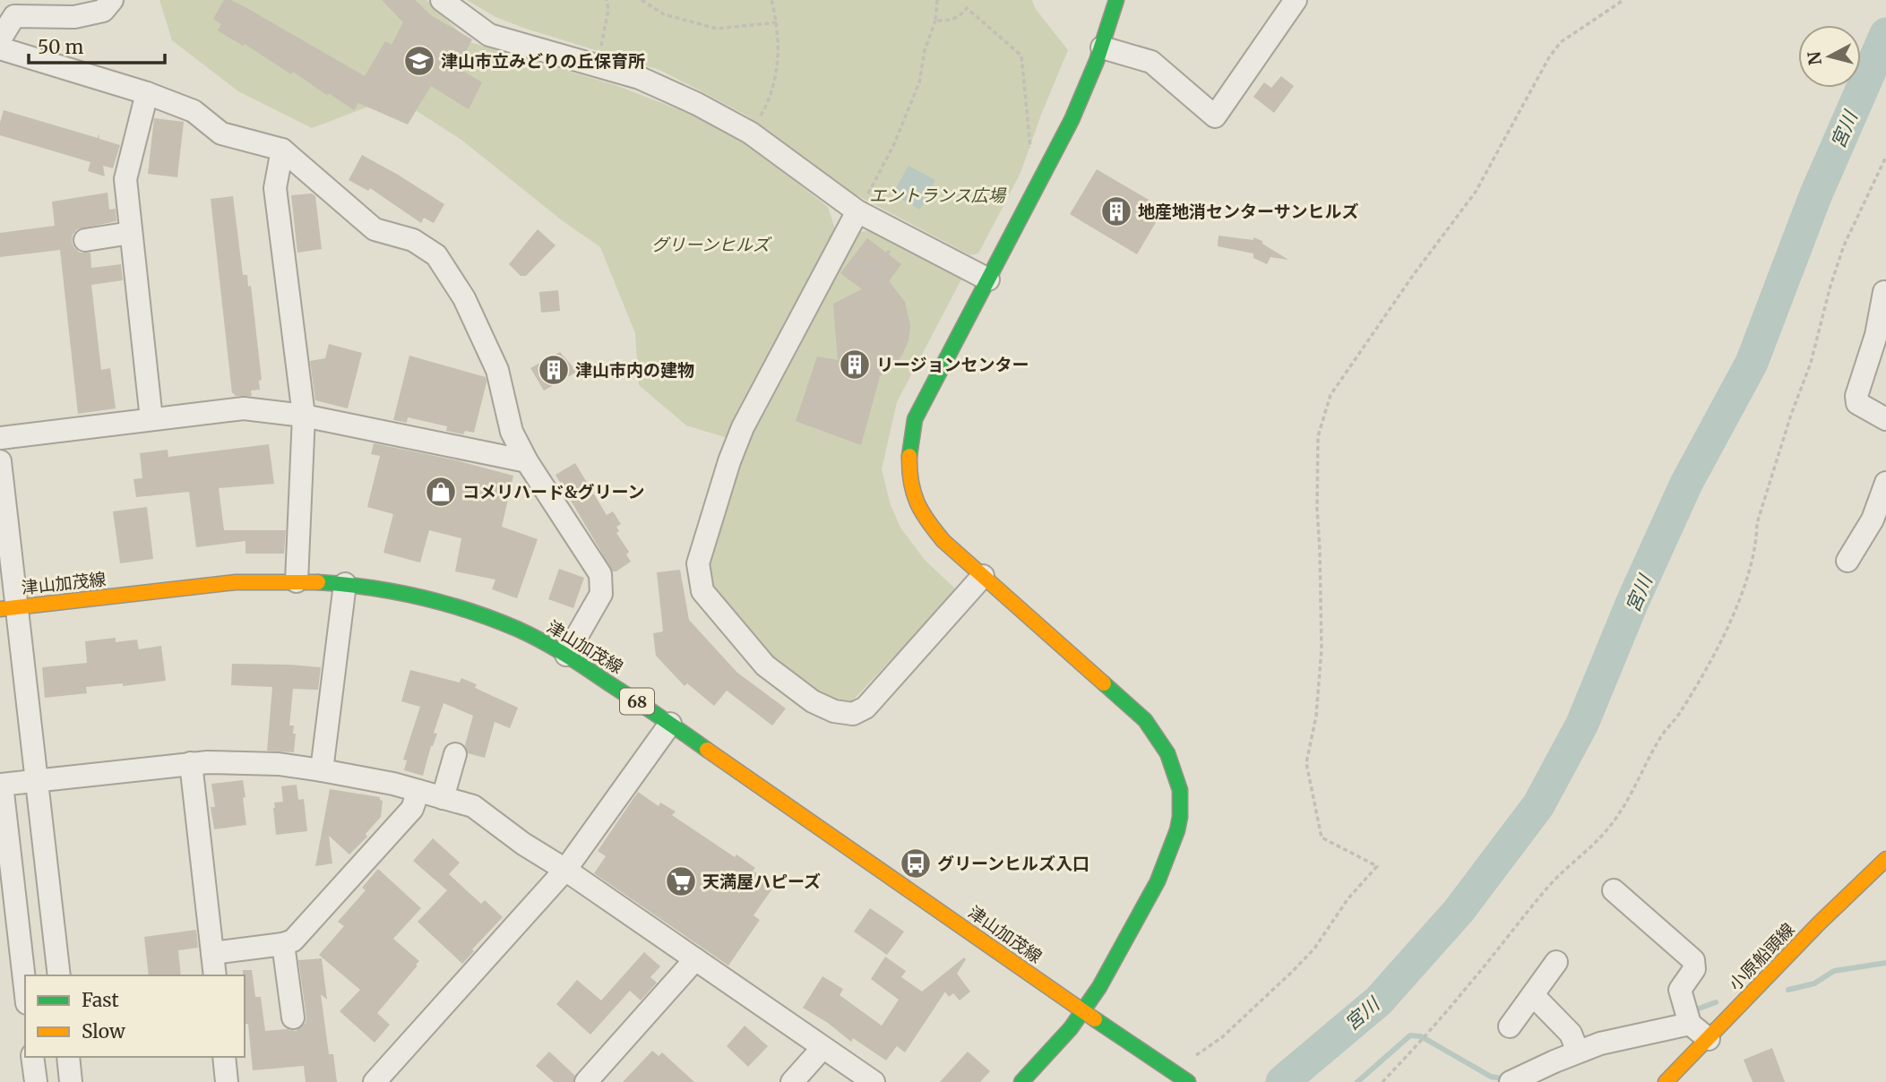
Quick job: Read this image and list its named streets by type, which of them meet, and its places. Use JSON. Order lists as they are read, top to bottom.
{
  "streets": {
    "main road": ["津山加茂線", "68", "小原船頭線"]
  },
  "water": ["宮川"],
  "parks": ["エントランス広場", "グリーンヒルズ"],
  "places": {
    "school or university": ["津山市立みどりの丘保育所"],
    "building": ["地産地消センターサンヒルズ", "リージョンセンター", "津山市内の建物"],
    "shop": ["コメリハード&グリーン"],
    "bus stop": ["グリーンヒルズ入口"],
    "supermarket": ["天満屋ハピーズ"]
  },
  "legend": ["Fast", "Slow"],
  "scale_bar": "50 m",
  "north": "left"
}
